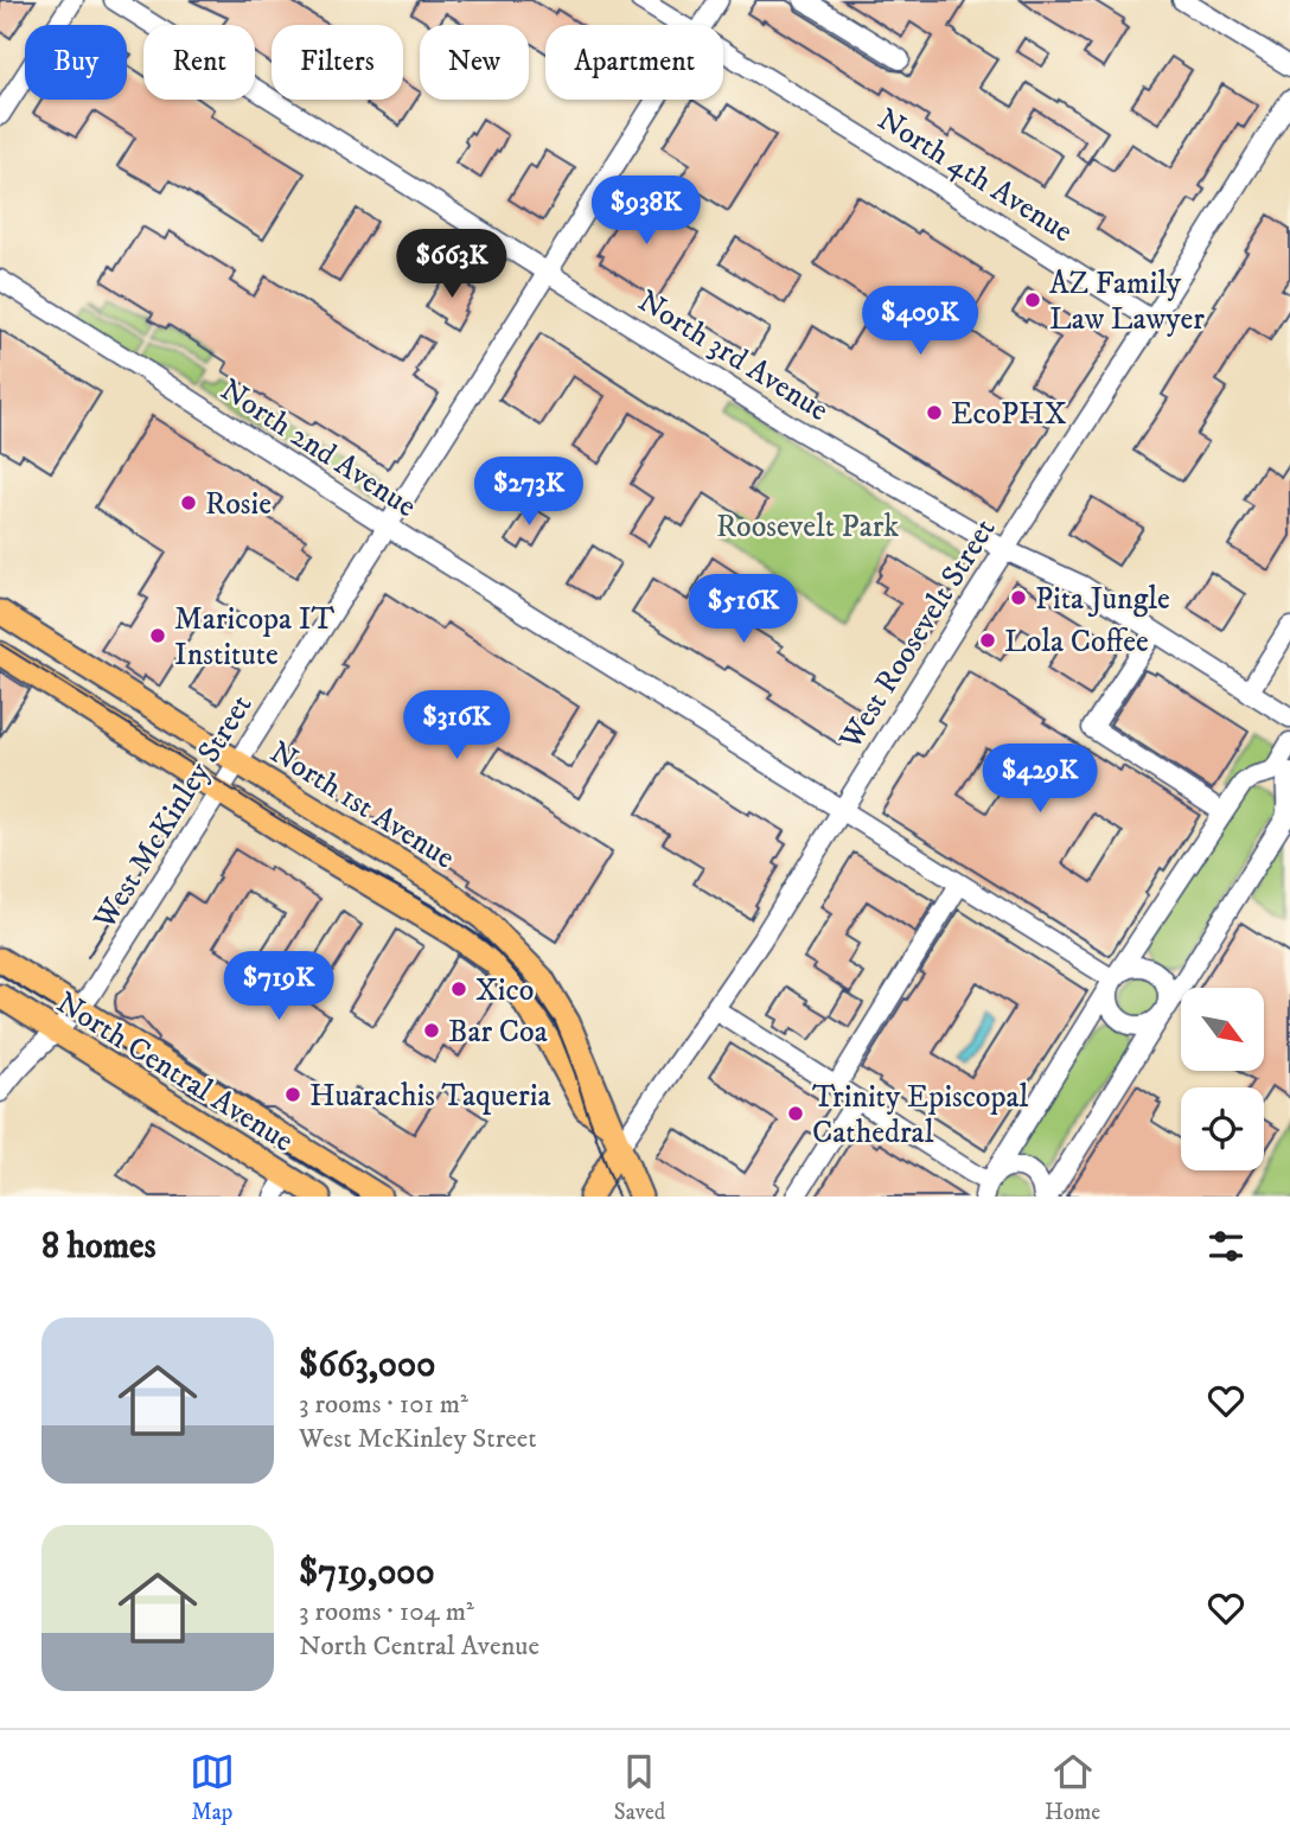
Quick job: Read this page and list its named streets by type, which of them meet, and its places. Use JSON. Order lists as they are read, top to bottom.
{
  "streets": {
    "main road": ["West Roosevelt Street", "North 1st Avenue", "North Central Avenue"],
    "street": [
      "North 4th Avenue",
      "North 3rd Avenue",
      "North 2nd Avenue",
      "West McKinley Street"
    ]
  },
  "crossings": [
    ["North 4th Avenue", "West Roosevelt Street"],
    ["North 3rd Avenue", "West Roosevelt Street"],
    ["North 3rd Avenue", "West McKinley Street"],
    ["North 2nd Avenue", "West Roosevelt Street"],
    ["North 2nd Avenue", "West McKinley Street"],
    ["West Roosevelt Street", "North 1st Avenue"],
    ["North 1st Avenue", "West McKinley Street"],
    ["West McKinley Street", "North Central Avenue"]
  ],
  "parks": ["Roosevelt Park"],
  "places": [
    "AZ Family Law Lawyer",
    "EcoPHX",
    "Rosie",
    "Pita Jungle",
    "Maricopa IT Institute",
    "Lola Coffee",
    "Xico",
    "Bar Coa",
    "Huarachis Taqueria",
    "Trinity Episcopal Cathedral"
  ],
  "north": "bottom right",
  "page": {
    "chip": [
      "Buy",
      "Rent",
      "Filters",
      "New",
      "Apartment"
    ],
    "price": [
      "$938K",
      "$663K",
      "$409K",
      "$273K",
      "$516K",
      "$316K",
      "$429K",
      "$719K"
    ],
    "heading": "8 homes",
    "list": [
      {
        "name": "$663,000",
        "note": "3 rooms · 101 m² · West McKinley Street"
      },
      {
        "name": "$719,000",
        "note": "3 rooms · 104 m² · North Central Avenue"
      }
    ],
    "tabs": ["Map", "Saved", "Home"]
  }
}
